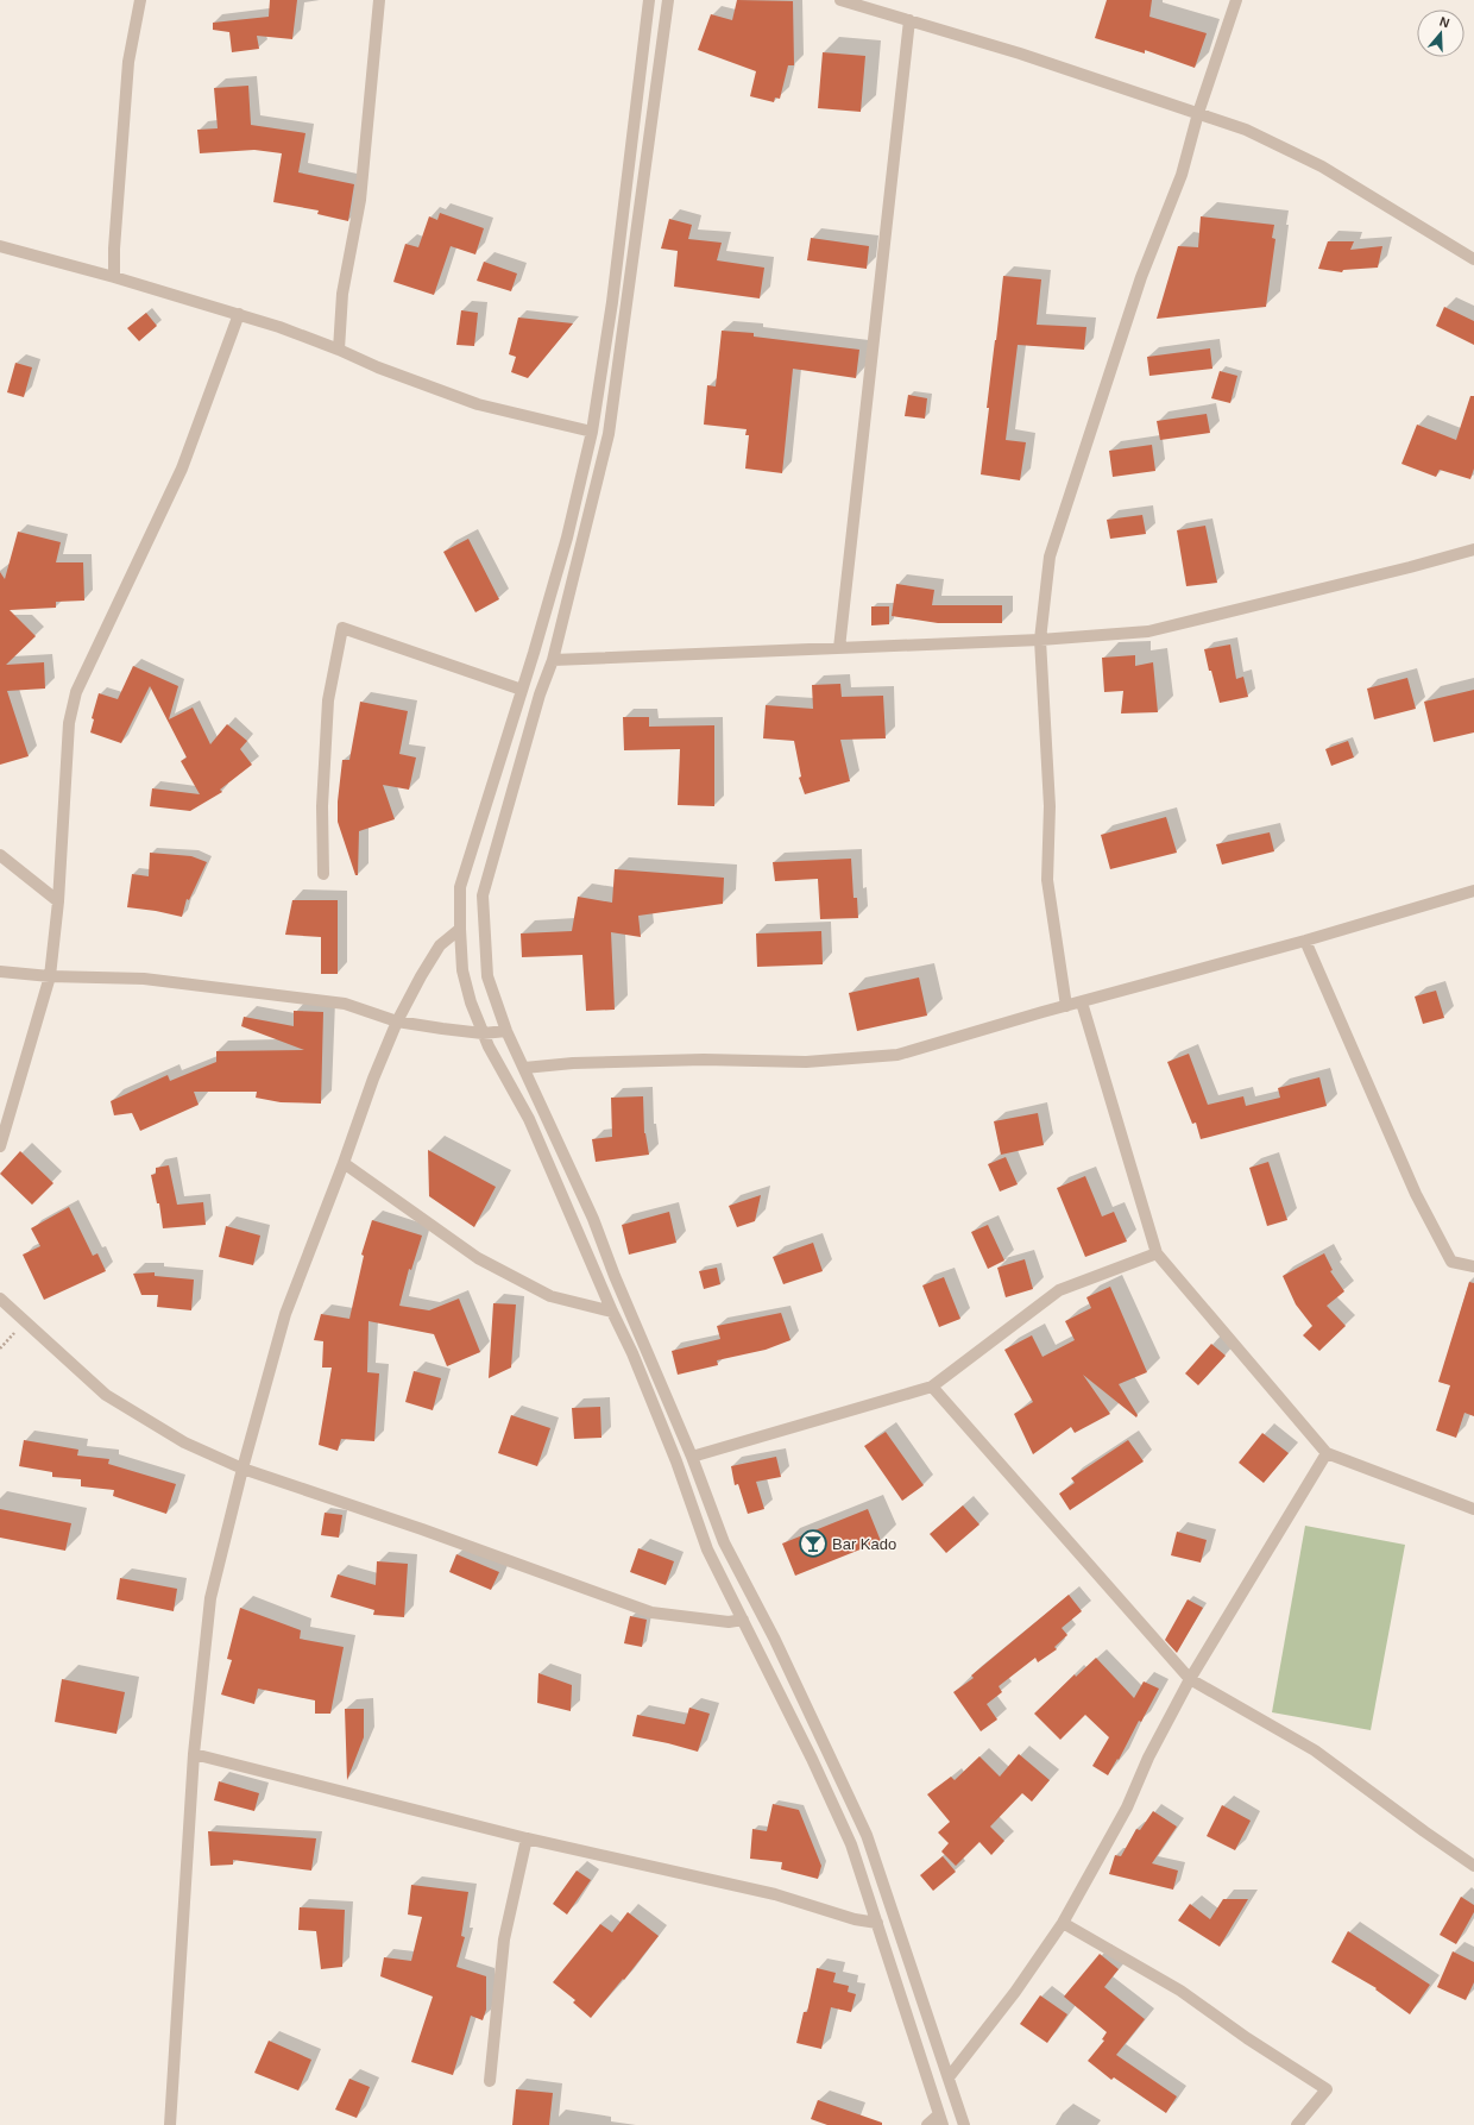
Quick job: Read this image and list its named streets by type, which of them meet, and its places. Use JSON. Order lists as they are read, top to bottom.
{
  "places": {
    "bar": ["Bar Kado"]
  },
  "north": "top"
}
